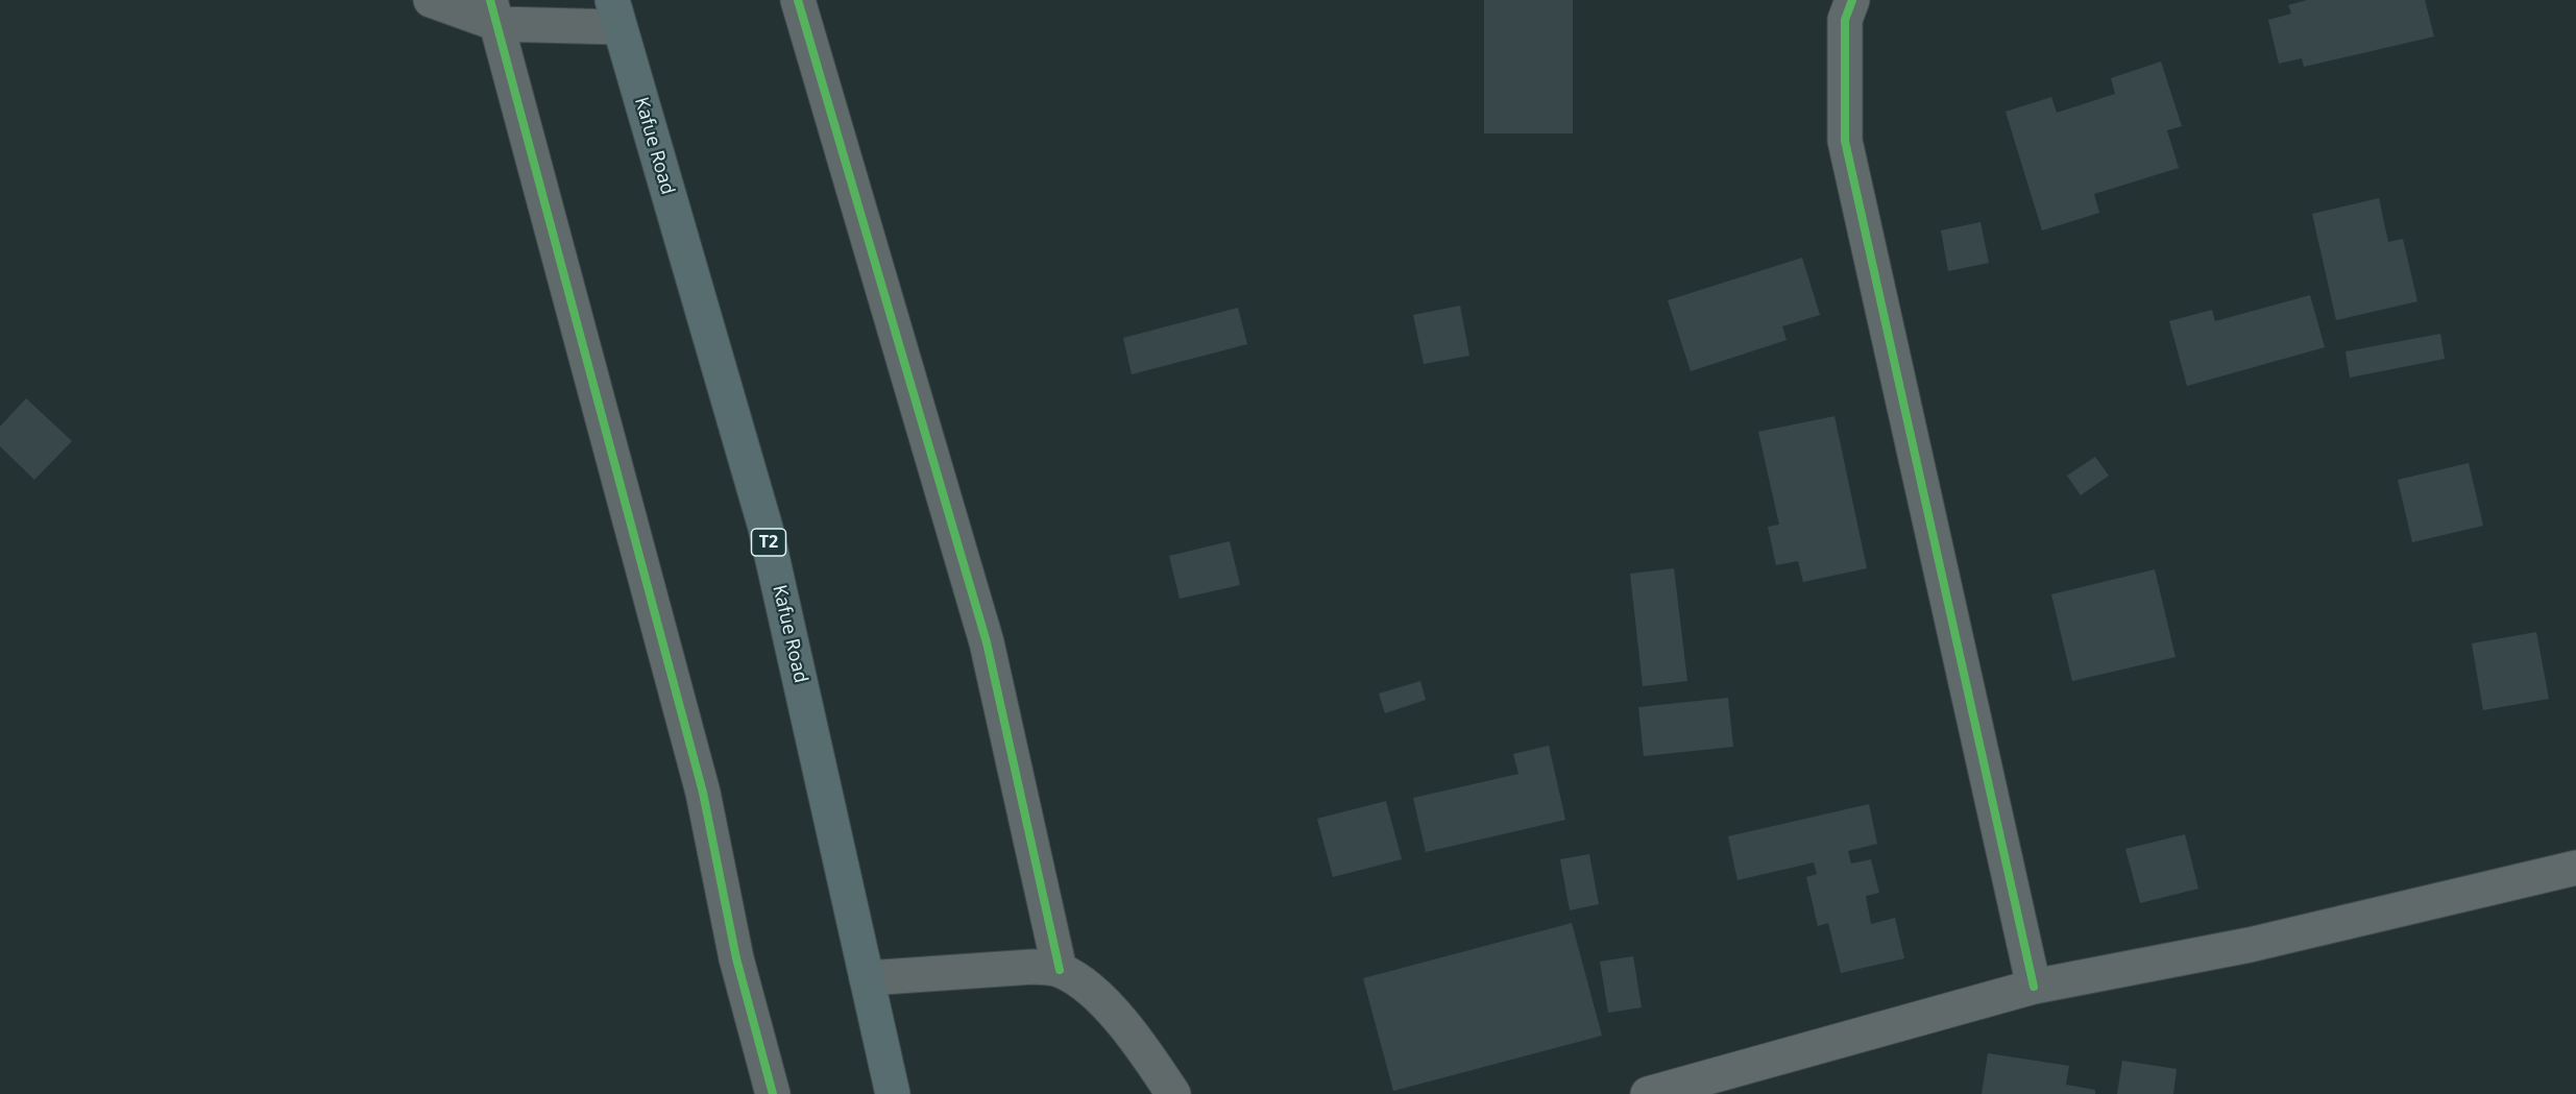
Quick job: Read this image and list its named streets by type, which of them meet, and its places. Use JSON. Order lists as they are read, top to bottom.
{
  "streets": {
    "highway": ["Kafue Road", "T2"]
  }
}
